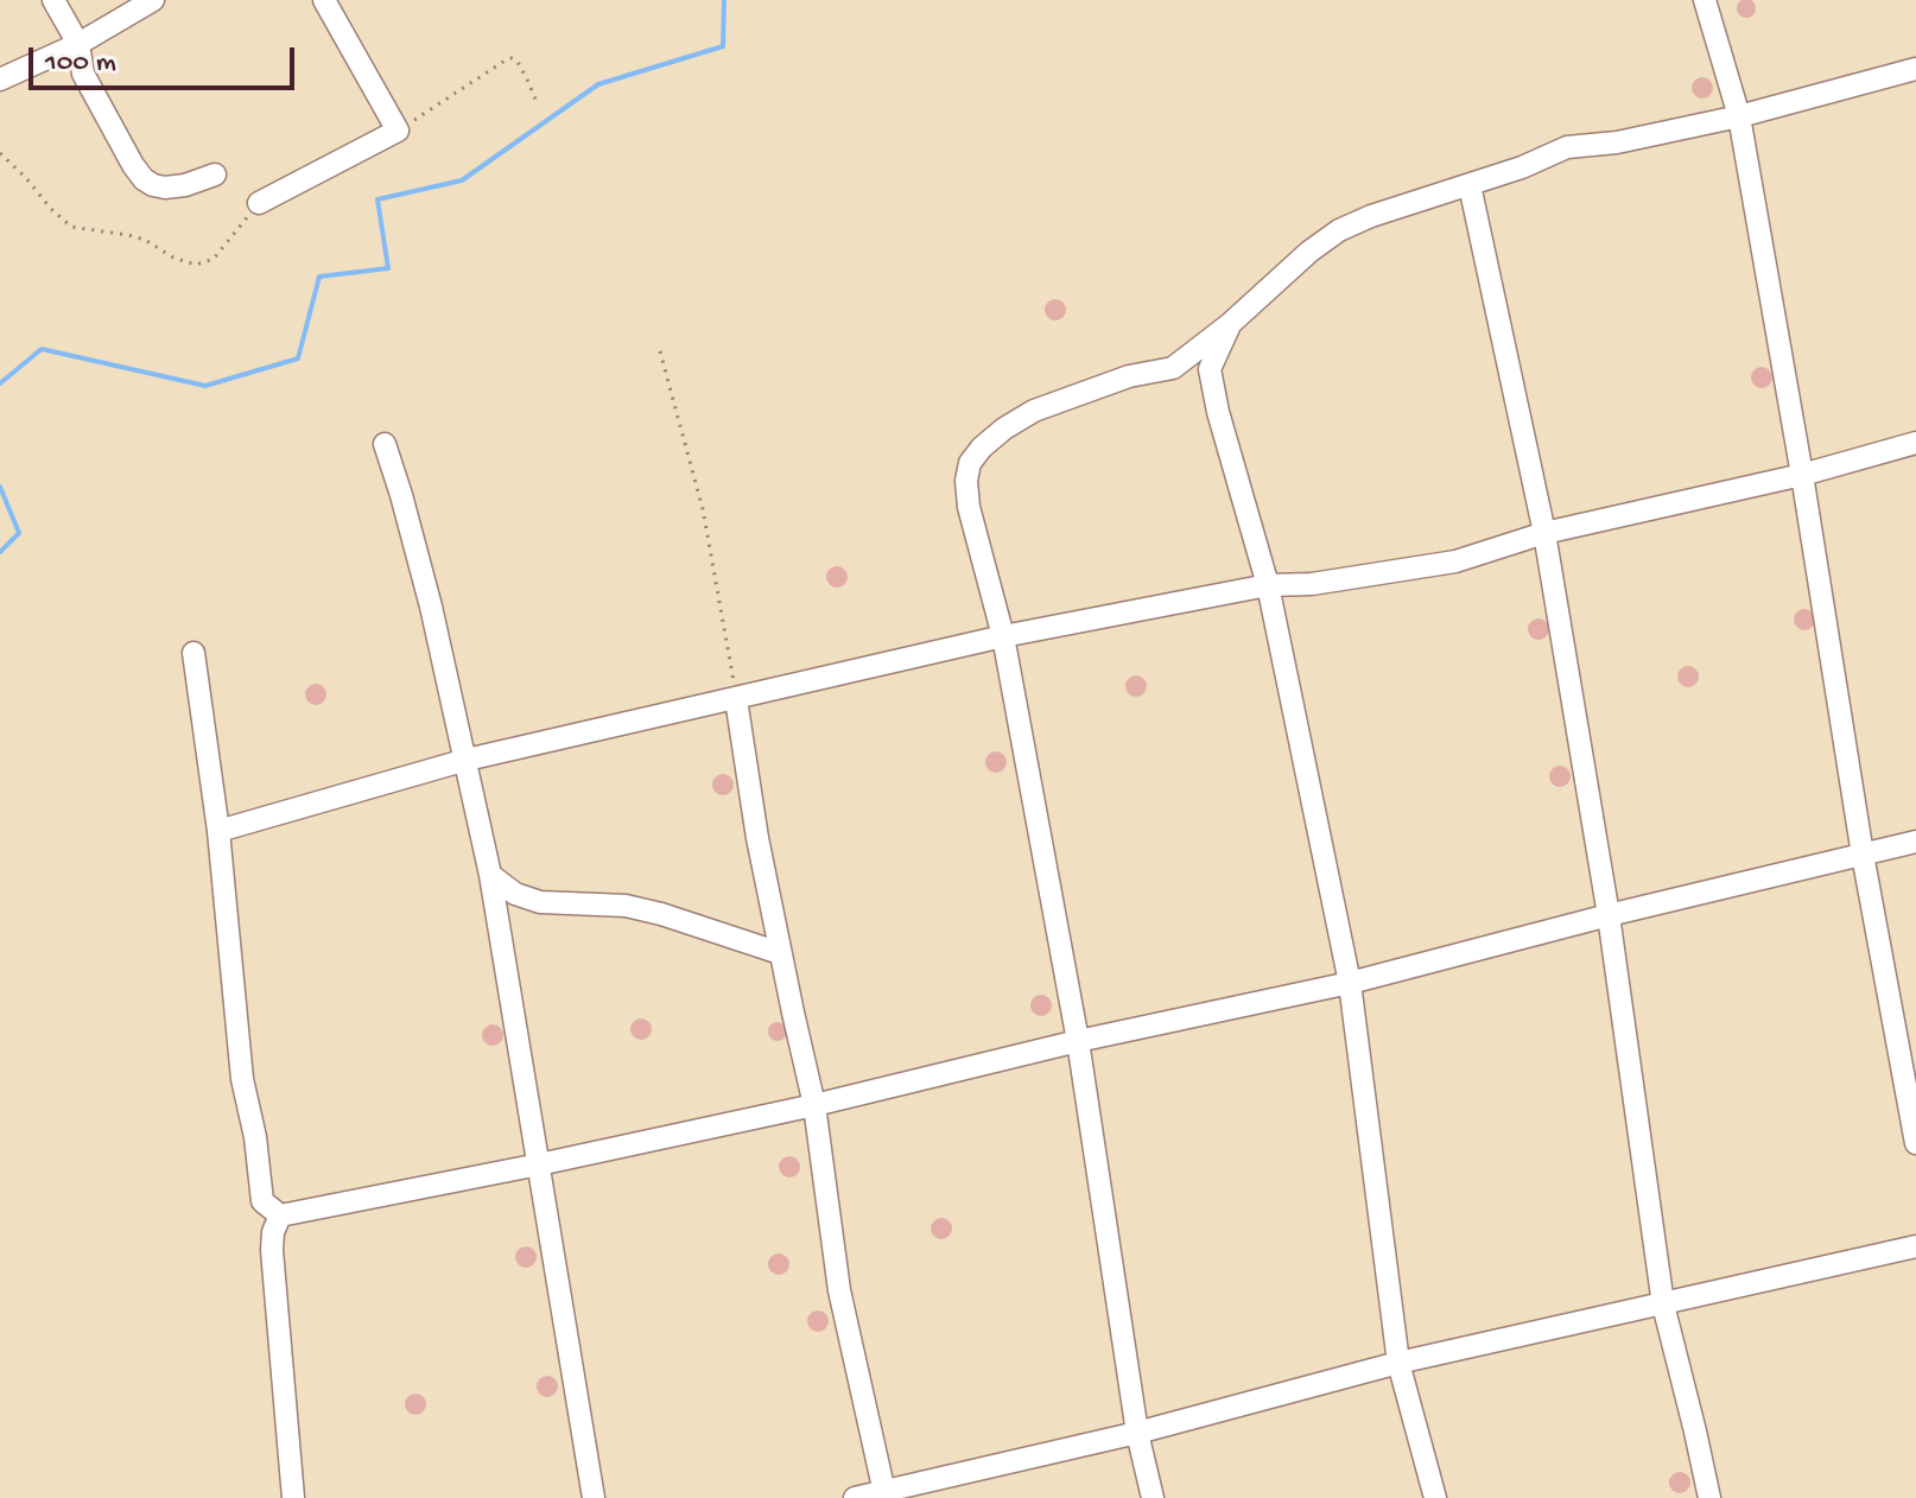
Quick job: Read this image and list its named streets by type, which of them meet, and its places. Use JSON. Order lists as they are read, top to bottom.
{
  "scale_bar": "100 m"
}
